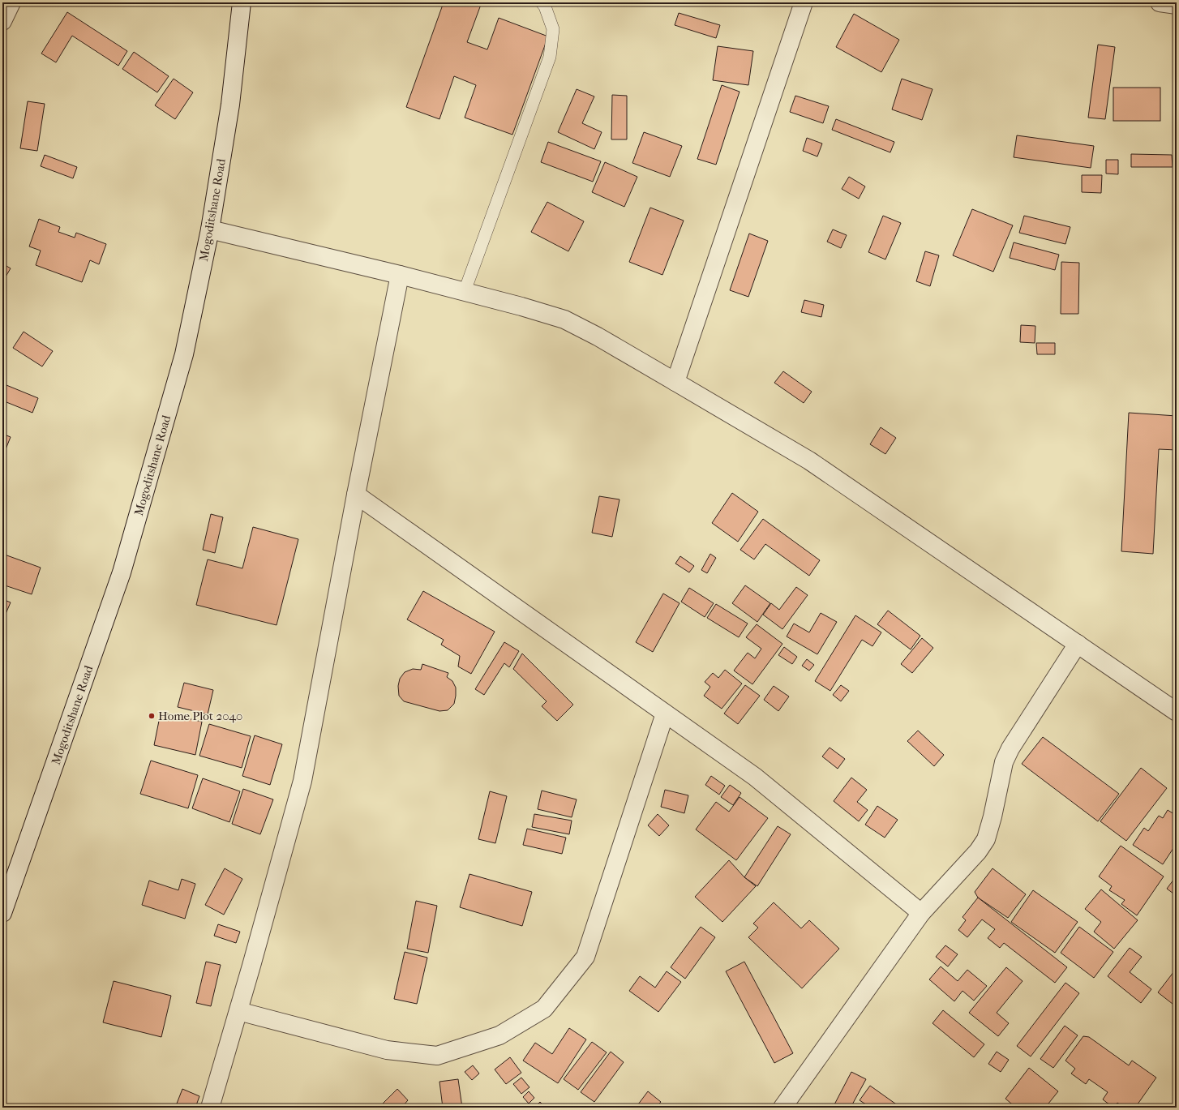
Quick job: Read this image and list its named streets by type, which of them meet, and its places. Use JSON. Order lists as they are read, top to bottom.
{
  "streets": {
    "street": ["Mogoditshane Road"]
  },
  "places": ["Home Plot 2040"]
}
